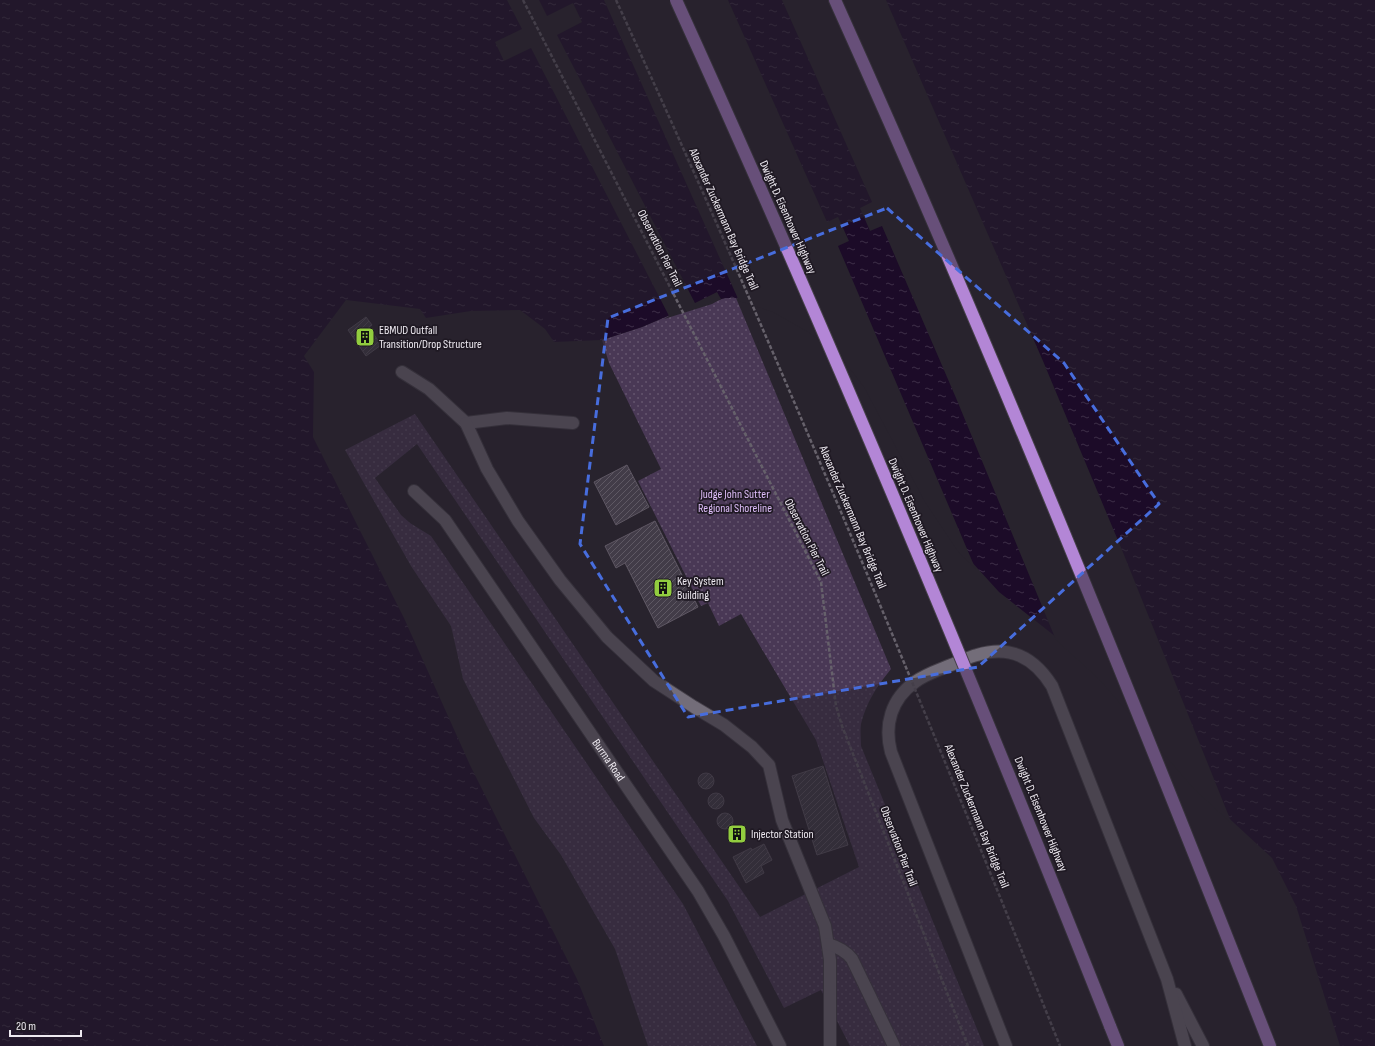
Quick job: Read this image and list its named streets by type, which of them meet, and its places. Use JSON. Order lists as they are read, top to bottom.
{
  "streets": {
    "highway": ["Dwight D. Eisenhower Highway"],
    "lane": ["Burma Road"],
    "path": ["Alexander Zuckermann Bay Bridge Trail", "Observation Pier Trail"]
  },
  "parks": ["Judge John Sutter Regional Shoreline"],
  "places": {
    "building": ["EBMUD Outfall Transition/Drop Structure", "Key System Building", "Injector Station"]
  },
  "scale_bar": "20 m"
}
